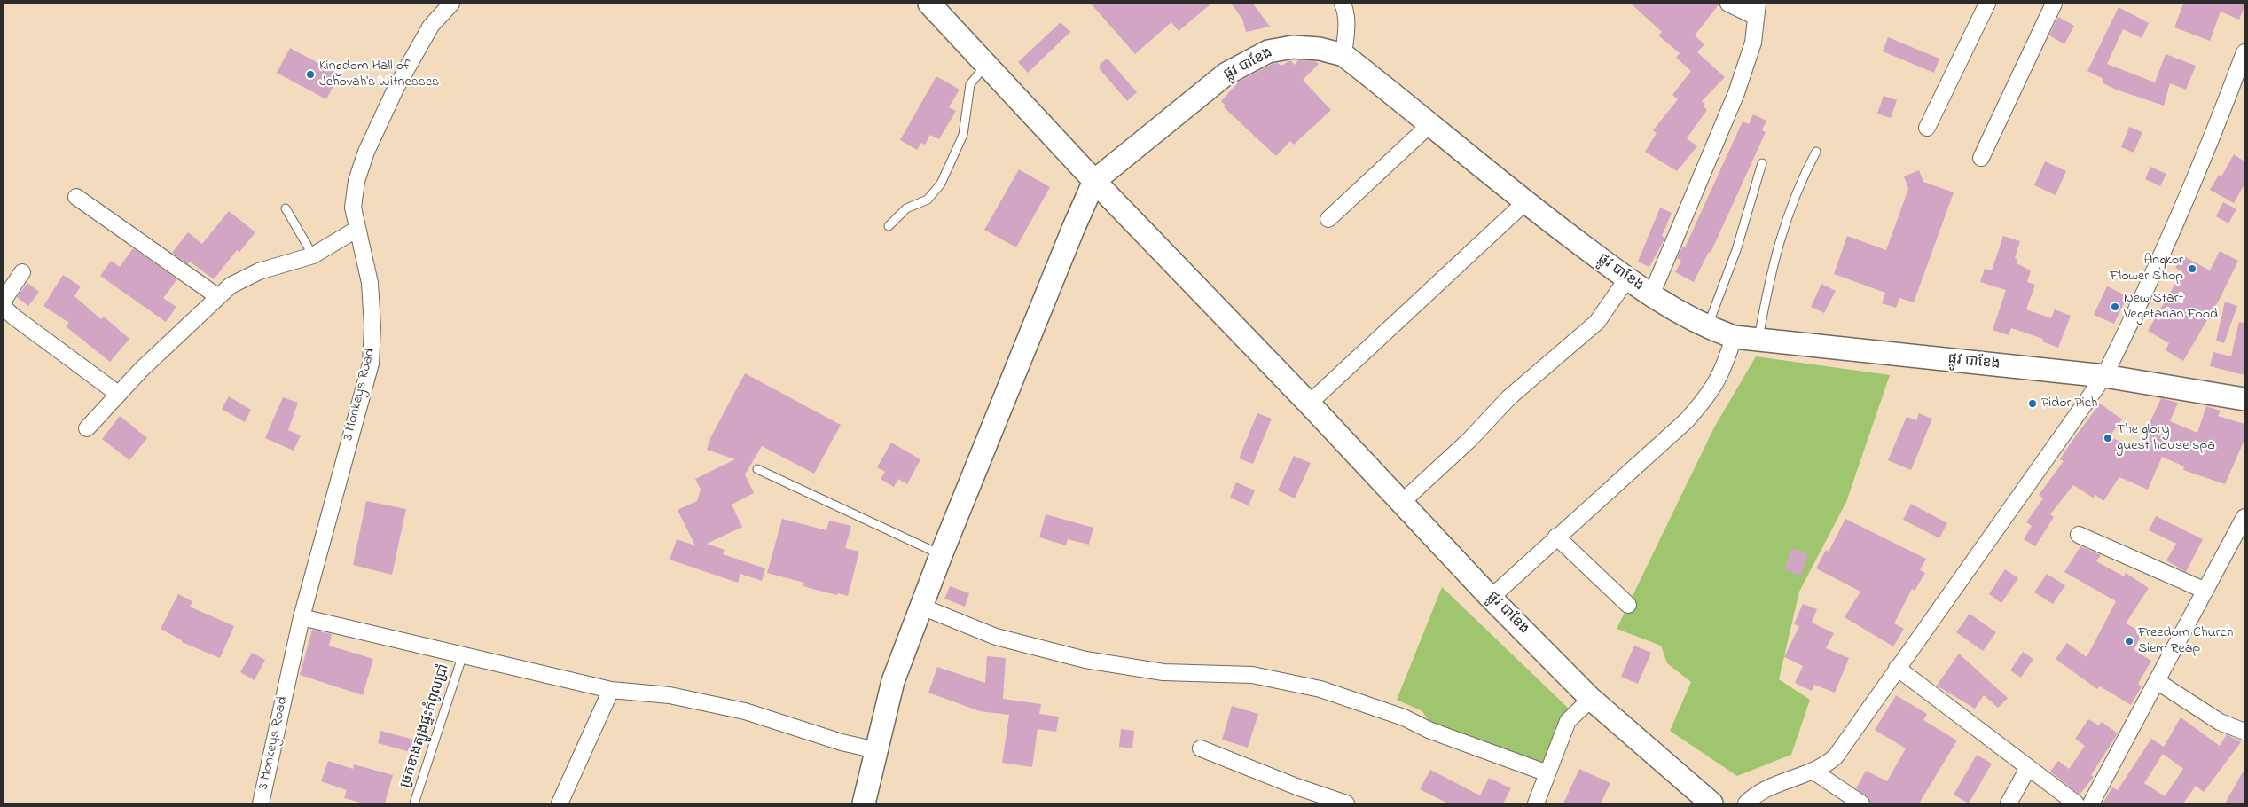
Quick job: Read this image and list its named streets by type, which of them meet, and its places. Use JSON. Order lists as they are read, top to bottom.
{
  "streets": {
    "street": ["ផ្លូវ បាខែង", "3 Monkeys Road"],
    "lane": ["ច្រកខាងត្បូងផ្ទះកំពូលប្រាំ"]
  },
  "places": [
    "Kingdom Hall of Jehovah's Witnesses",
    "Angkor Flower Shop",
    "New Start Vegetarian Food",
    "Pidor Pich",
    "The glory guest house spa",
    "Freedom Church Siem Reap"
  ]
}
